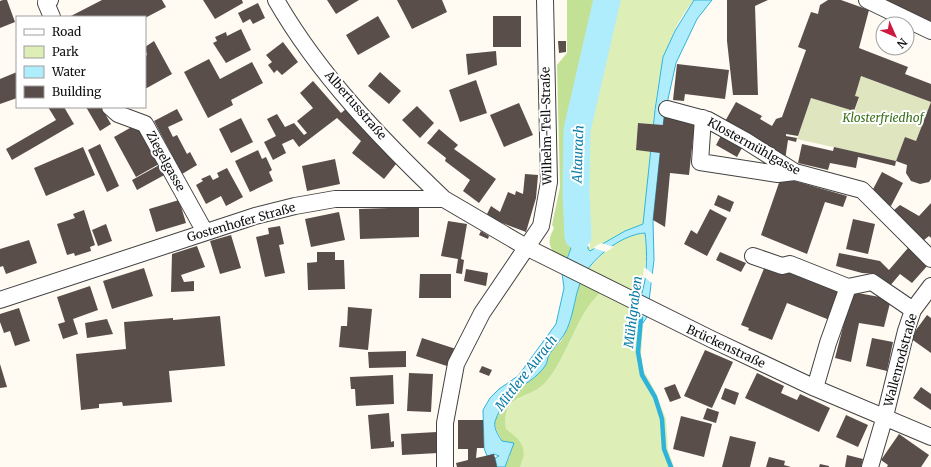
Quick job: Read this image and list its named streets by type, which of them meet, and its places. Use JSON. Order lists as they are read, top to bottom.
{
  "streets": {
    "street": [
      "Albertusstraße",
      "Wilhelm-Tell-Straße",
      "Klostermühlgasse",
      "Ziegelgasse",
      "Gostenhofer Straße",
      "Brückenstraße",
      "Wallenrodstraße"
    ]
  },
  "crossings": [
    ["Albertusstraße", "Gostenhofer Straße"],
    ["Wilhelm-Tell-Straße", "Brückenstraße"],
    ["Ziegelgasse", "Gostenhofer Straße"],
    ["Brückenstraße", "Wallenrodstraße"]
  ],
  "water": ["Altaurach", "Mühlgraben", "Mittlere Aurach"],
  "parks": ["Klosterfriedhof"],
  "legend": [
    "Road",
    "Park",
    "Water",
    "Building"
  ],
  "north": "bottom right"
}
